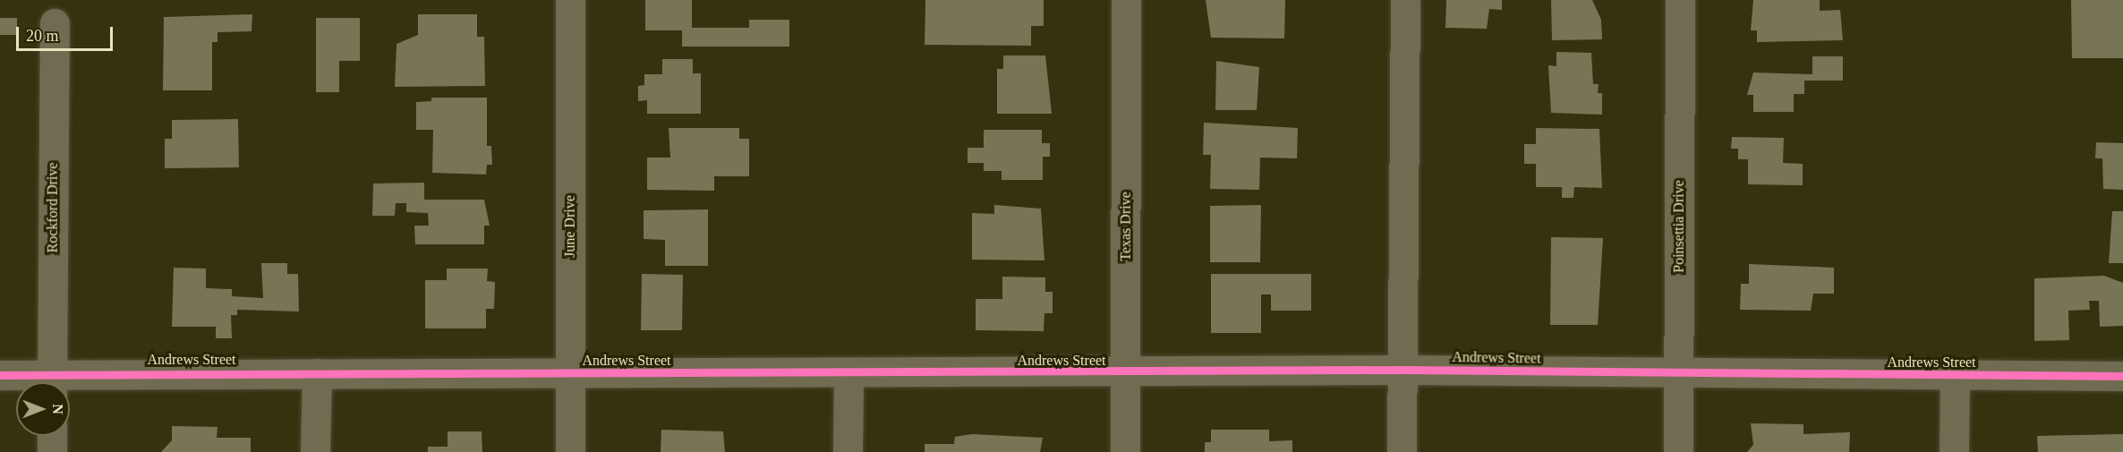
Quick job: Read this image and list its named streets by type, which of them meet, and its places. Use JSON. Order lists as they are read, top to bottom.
{
  "streets": {
    "street": [
      "Rockford Drive",
      "June Drive",
      "Texas Drive",
      "Poinsettia Drive",
      "Andrews Street"
    ]
  },
  "crossings": [
    ["June Drive", "Andrews Street"],
    ["Texas Drive", "Andrews Street"],
    ["Poinsettia Drive", "Andrews Street"]
  ],
  "scale_bar": "20 m",
  "north": "right"
}
